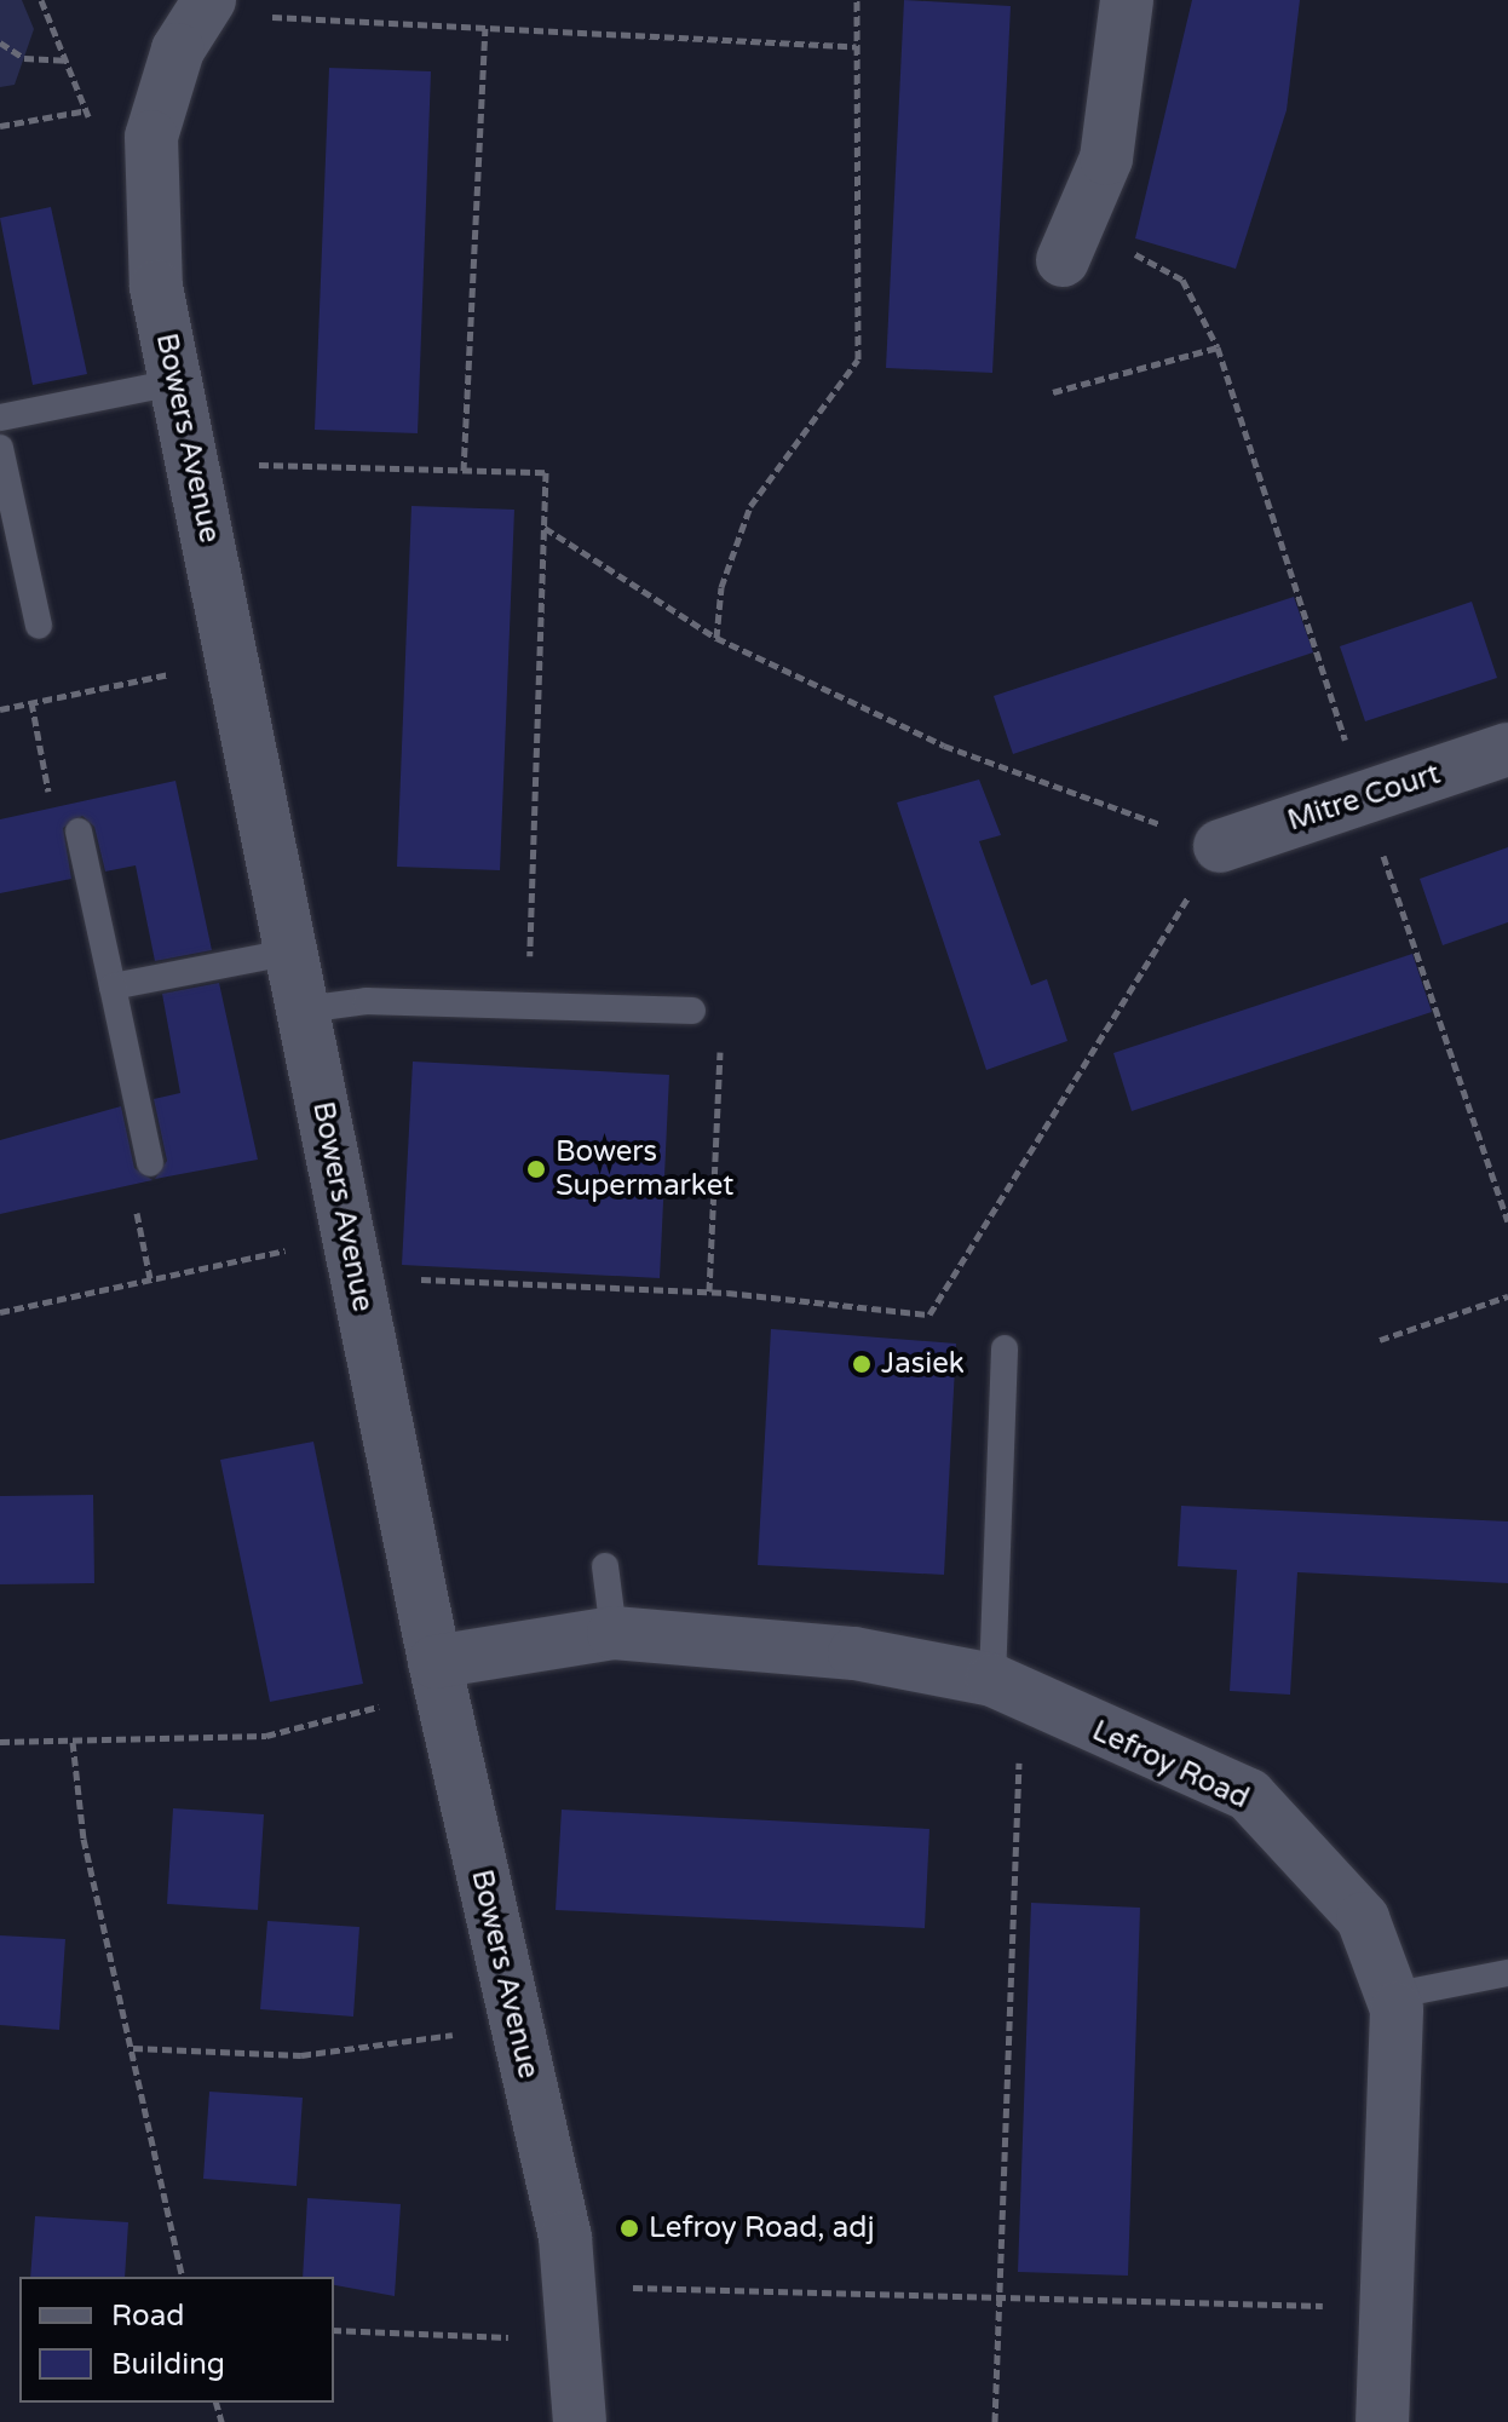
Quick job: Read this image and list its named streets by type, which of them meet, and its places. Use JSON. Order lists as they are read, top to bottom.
{
  "streets": {
    "street": ["Bowers Avenue", "Mitre Court", "Lefroy Road"]
  },
  "crossings": [
    ["Bowers Avenue", "Lefroy Road"]
  ],
  "places": ["Bowers Supermarket", "Jasiek", "Lefroy Road, adj"],
  "legend": ["Road", "Building"]
}
